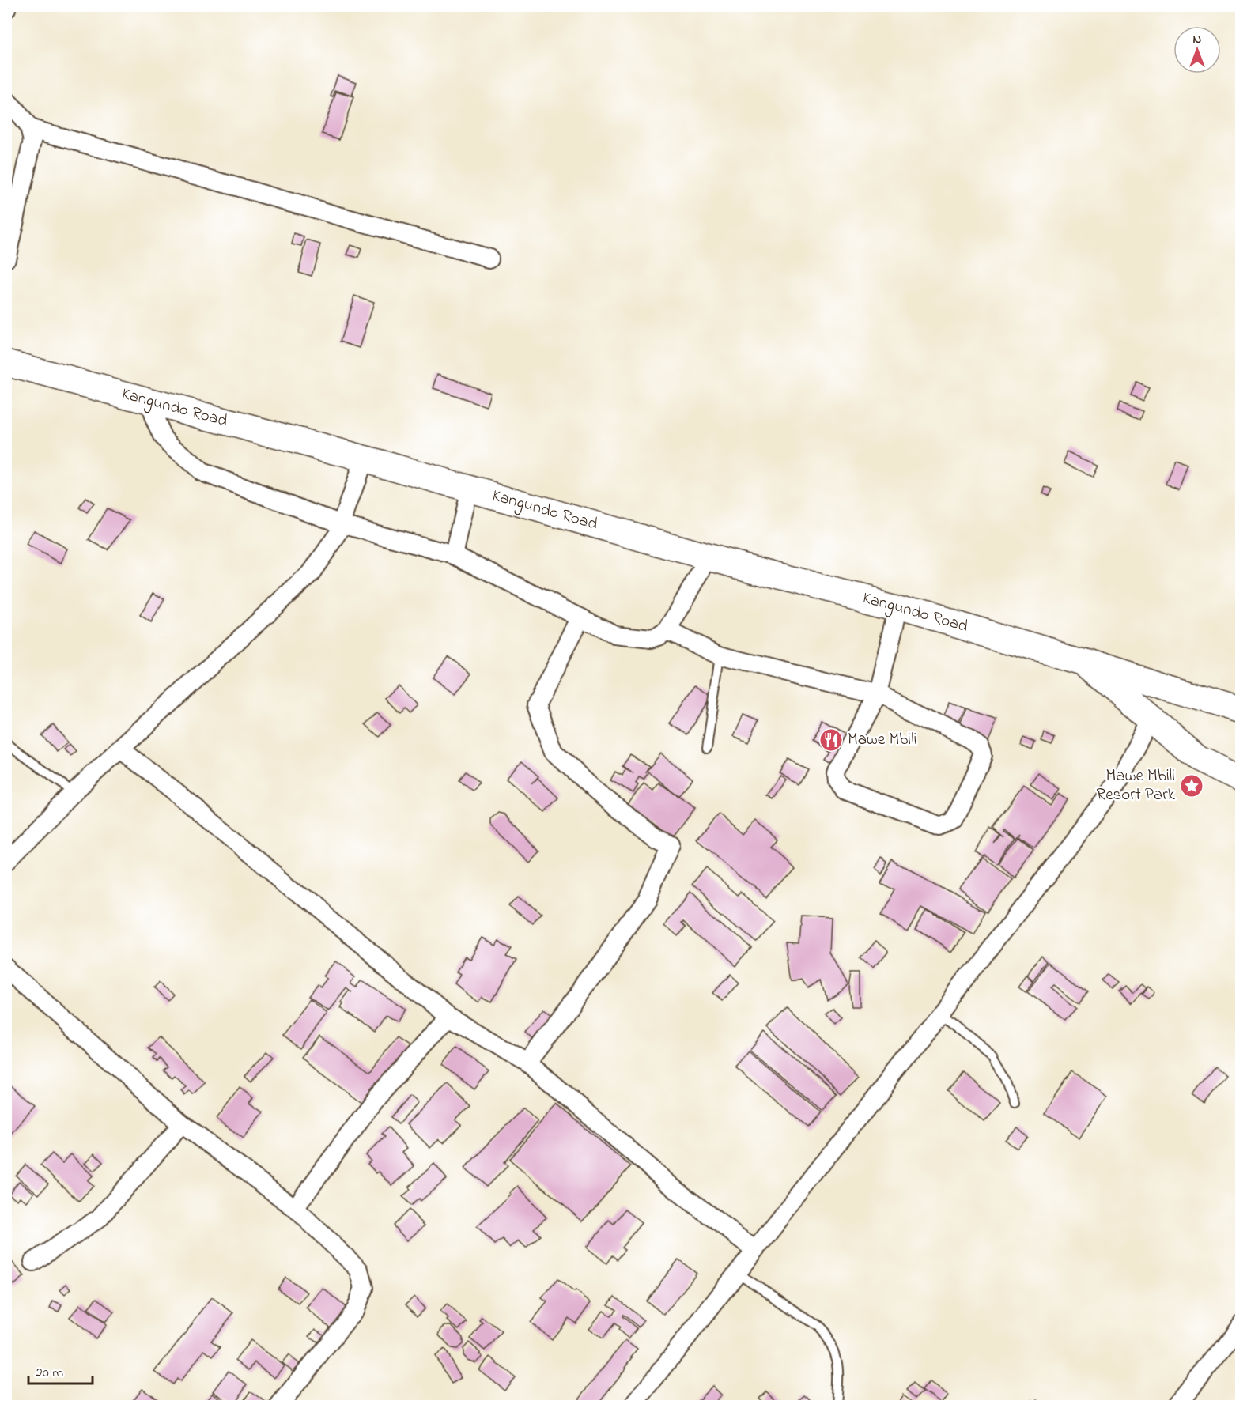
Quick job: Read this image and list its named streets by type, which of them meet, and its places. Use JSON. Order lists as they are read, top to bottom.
{
  "streets": {
    "highway": ["Kangundo Road"]
  },
  "places": {
    "restaurant": ["Mawe Mbili"],
    "place": ["Mawe Mbili Resort Park"]
  },
  "scale_bar": "20 m",
  "north": "top"
}
